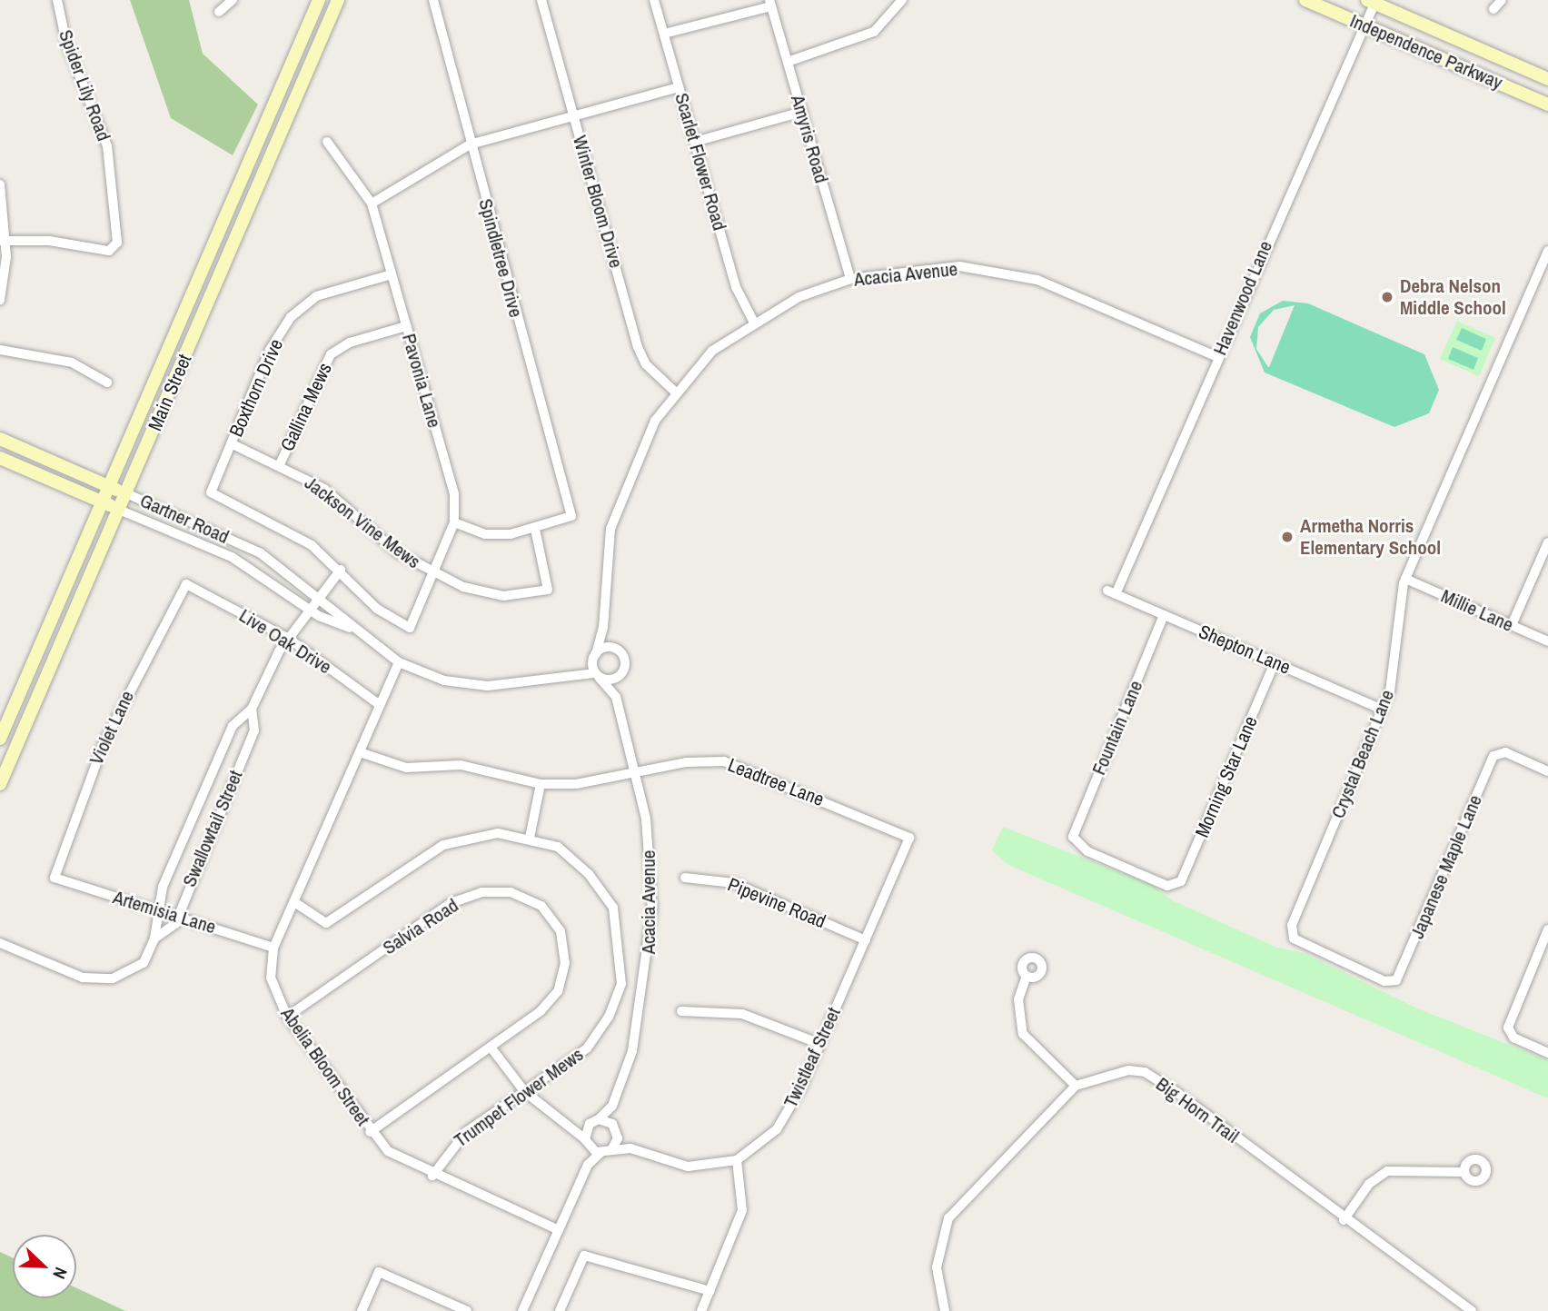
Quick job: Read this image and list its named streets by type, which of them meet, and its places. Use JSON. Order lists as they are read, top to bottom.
{
  "streets": {
    "main road": ["Independence Parkway", "Main Street", "Gartner Road"],
    "street": [
      "Spider Lily Road",
      "Amyris Road",
      "Scarlet Flower Road",
      "Winter Bloom Drive",
      "Spindletree Drive",
      "Acacia Avenue",
      "Havenwood Lane",
      "Pavonia Lane",
      "Boxthorn Drive",
      "Gallina Mews",
      "Jackson Vine Mews",
      "Millie Lane",
      "Live Oak Drive",
      "Shepton Lane",
      "Violet Lane",
      "Fountain Lane",
      "Crystal Beach Lane",
      "Morning Star Lane",
      "Leadtree Lane",
      "Swallowtail Street",
      "Japanese Maple Lane",
      "Pipevine Road",
      "Artemisia Lane",
      "Salvia Road",
      "Twistleaf Street",
      "Abelia Bloom Street",
      "Trumpet Flower Mews",
      "Big Horn Trail"
    ]
  },
  "crossings": [
    ["Independence Parkway", "Havenwood Lane"],
    ["Amyris Road", "Acacia Avenue"],
    ["Scarlet Flower Road", "Acacia Avenue"],
    ["Winter Bloom Drive", "Acacia Avenue"],
    ["Spindletree Drive", "Jackson Vine Mews"],
    ["Acacia Avenue", "Havenwood Lane"],
    ["Acacia Avenue", "Leadtree Lane"],
    ["Havenwood Lane", "Shepton Lane"],
    ["Pavonia Lane", "Boxthorn Drive"],
    ["Pavonia Lane", "Gallina Mews"],
    ["Pavonia Lane", "Jackson Vine Mews"],
    ["Pavonia Lane", "Swallowtail Street"],
    ["Boxthorn Drive", "Jackson Vine Mews"],
    ["Boxthorn Drive", "Swallowtail Street"],
    ["Main Street", "Gartner Road"],
    ["Gallina Mews", "Jackson Vine Mews"],
    ["Gartner Road", "Swallowtail Street"],
    ["Gartner Road", "Abelia Bloom Street"],
    ["Millie Lane", "Crystal Beach Lane"],
    ["Live Oak Drive", "Violet Lane"],
    ["Live Oak Drive", "Swallowtail Street"],
    ["Live Oak Drive", "Abelia Bloom Street"],
    ["Shepton Lane", "Fountain Lane"],
    ["Shepton Lane", "Crystal Beach Lane"],
    ["Shepton Lane", "Morning Star Lane"],
    ["Violet Lane", "Artemisia Lane"],
    ["Fountain Lane", "Morning Star Lane"],
    ["Crystal Beach Lane", "Japanese Maple Lane"],
    ["Leadtree Lane", "Twistleaf Street"],
    ["Leadtree Lane", "Abelia Bloom Street"],
    ["Swallowtail Street", "Artemisia Lane"],
    ["Pipevine Road", "Twistleaf Street"],
    ["Artemisia Lane", "Abelia Bloom Street"],
    ["Salvia Road", "Abelia Bloom Street"],
    ["Abelia Bloom Street", "Trumpet Flower Mews"]
  ],
  "places": ["Debra Nelson Middle School", "Armetha Norris Elementary School"],
  "north": "bottom right"
}
